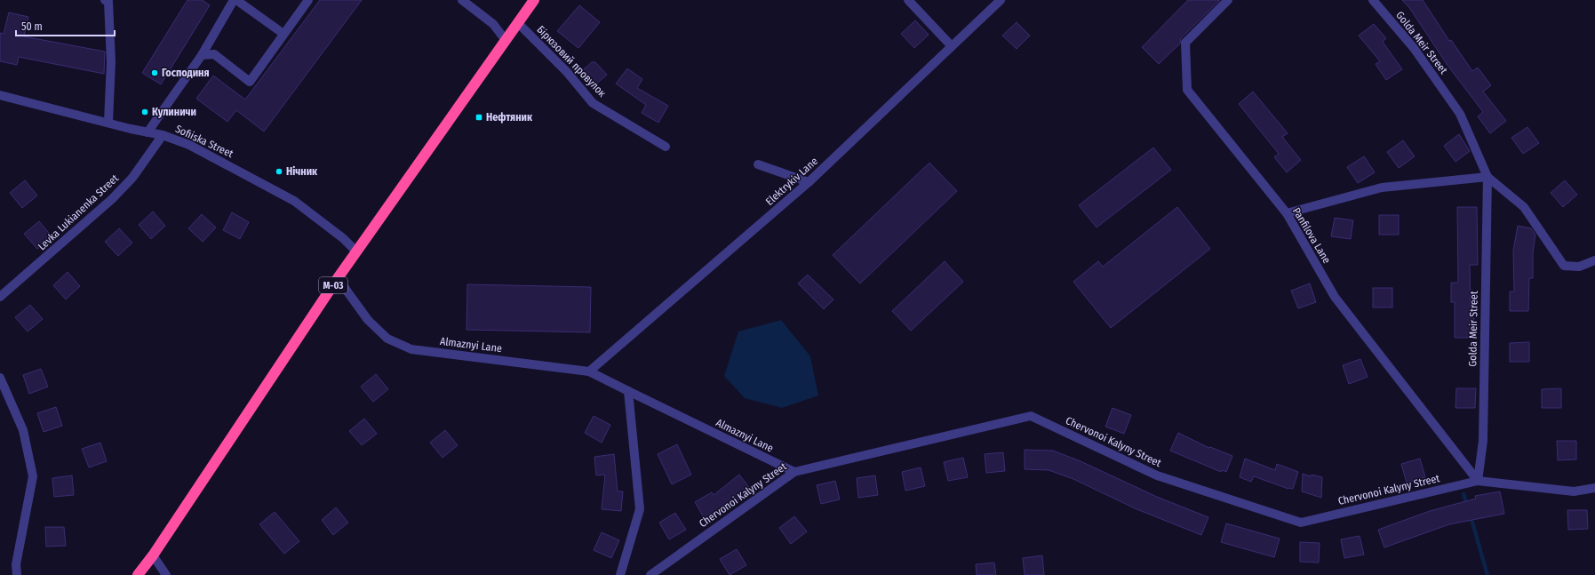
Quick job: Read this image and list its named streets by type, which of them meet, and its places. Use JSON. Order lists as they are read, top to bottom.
{
  "streets": {
    "highway": ["М-03"],
    "street": [
      "Golda Meir Street",
      "Бірюзовий провулок",
      "Sofiiska Street",
      "Elektrykiv Lane",
      "Levka Lukianenka Street",
      "Panfilova Lane",
      "Almaznyi Lane",
      "Chervonoi Kalyny Street"
    ]
  },
  "crossings": [
    ["Golda Meir Street", "Panfilova Lane"],
    ["Golda Meir Street", "Chervonoi Kalyny Street"],
    ["Бірюзовий провулок", "М-03"],
    ["Sofiiska Street", "Levka Lukianenka Street"],
    ["Sofiiska Street", "М-03"],
    ["Elektrykiv Lane", "Almaznyi Lane"],
    ["Panfilova Lane", "Chervonoi Kalyny Street"],
    ["М-03", "Almaznyi Lane"],
    ["Almaznyi Lane", "Chervonoi Kalyny Street"]
  ],
  "places": {
    "other": ["Господиня", "Кулиничи", "Нічник"],
    "transit": ["Нефтяник"]
  },
  "scale_bar": "50 m"
}
